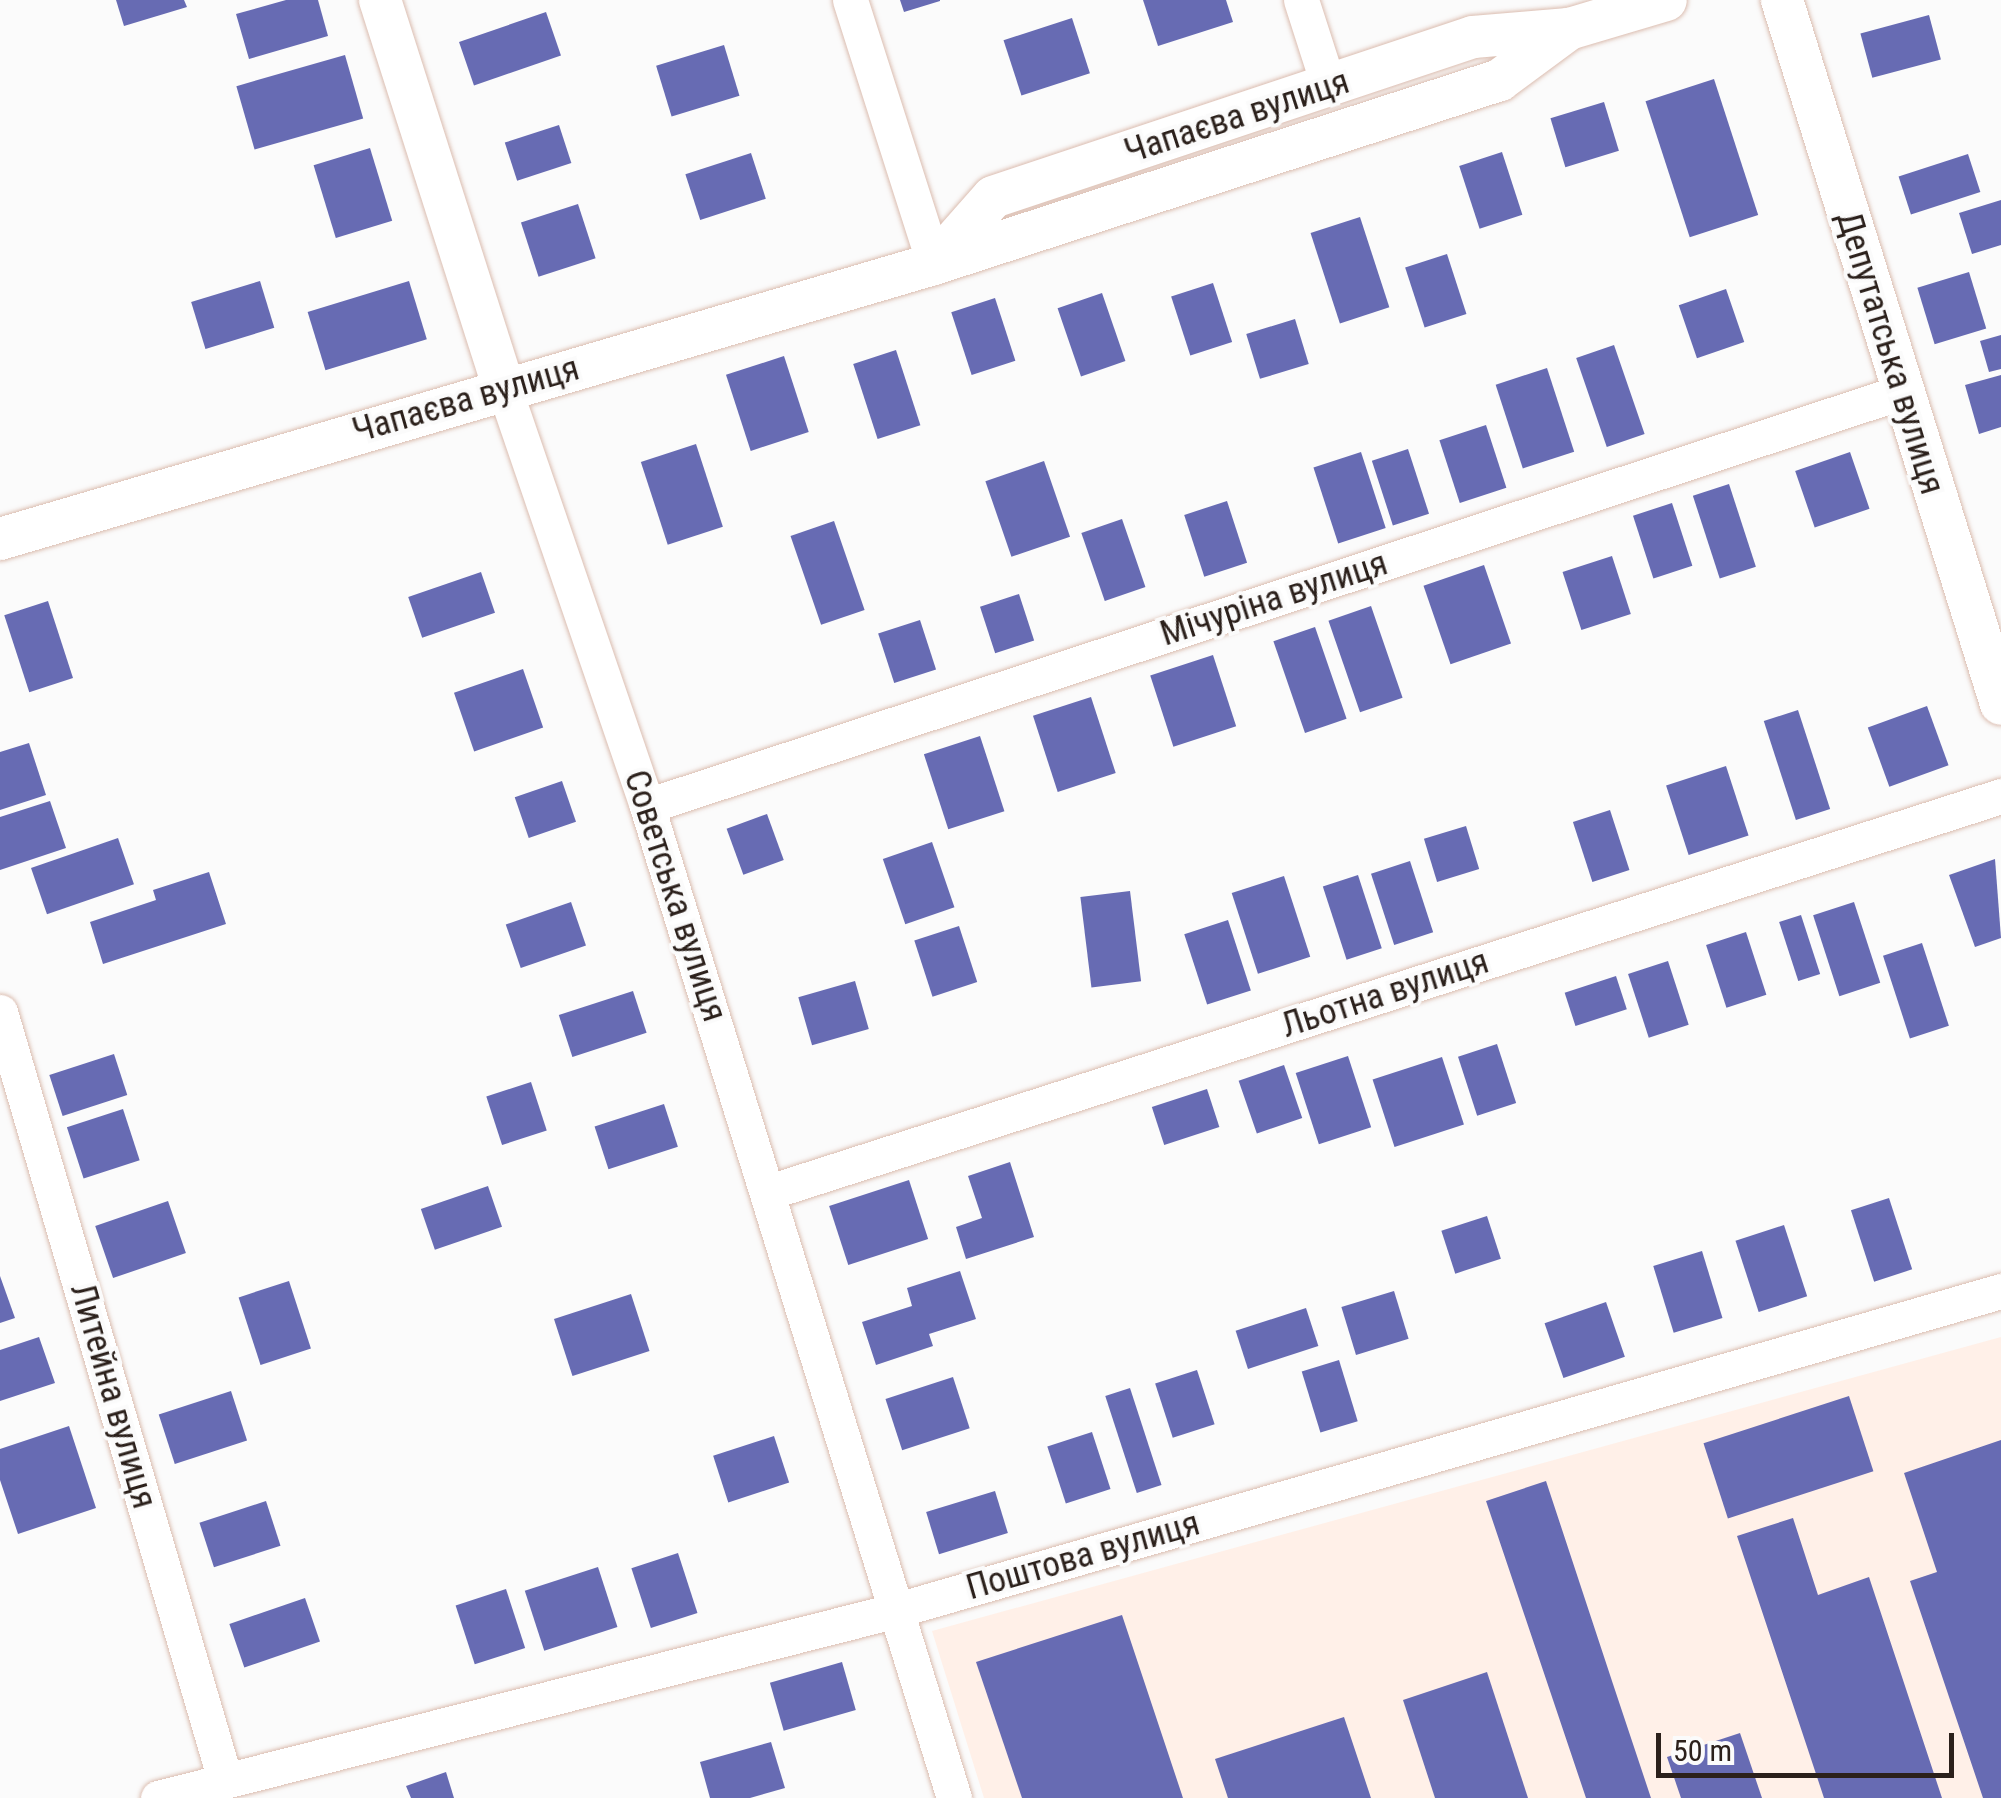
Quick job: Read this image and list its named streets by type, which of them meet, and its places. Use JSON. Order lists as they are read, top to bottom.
{
  "streets": {
    "street": [
      "Чапаєва вулиця",
      "Депутатська вулиця",
      "Мічуріна вулиця",
      "Советська вулиця",
      "Льотна вулиця",
      "Литейна вулиця",
      "Поштова вулиця"
    ]
  },
  "crossings": [
    ["Чапаєва вулиця", "Советська вулиця"],
    ["Депутатська вулиця", "Мічуріна вулиця"],
    ["Мічуріна вулиця", "Советська вулиця"],
    ["Советська вулиця", "Льотна вулиця"],
    ["Советська вулиця", "Поштова вулиця"],
    ["Литейна вулиця", "Поштова вулиця"]
  ],
  "scale_bar": "50 m"
}
